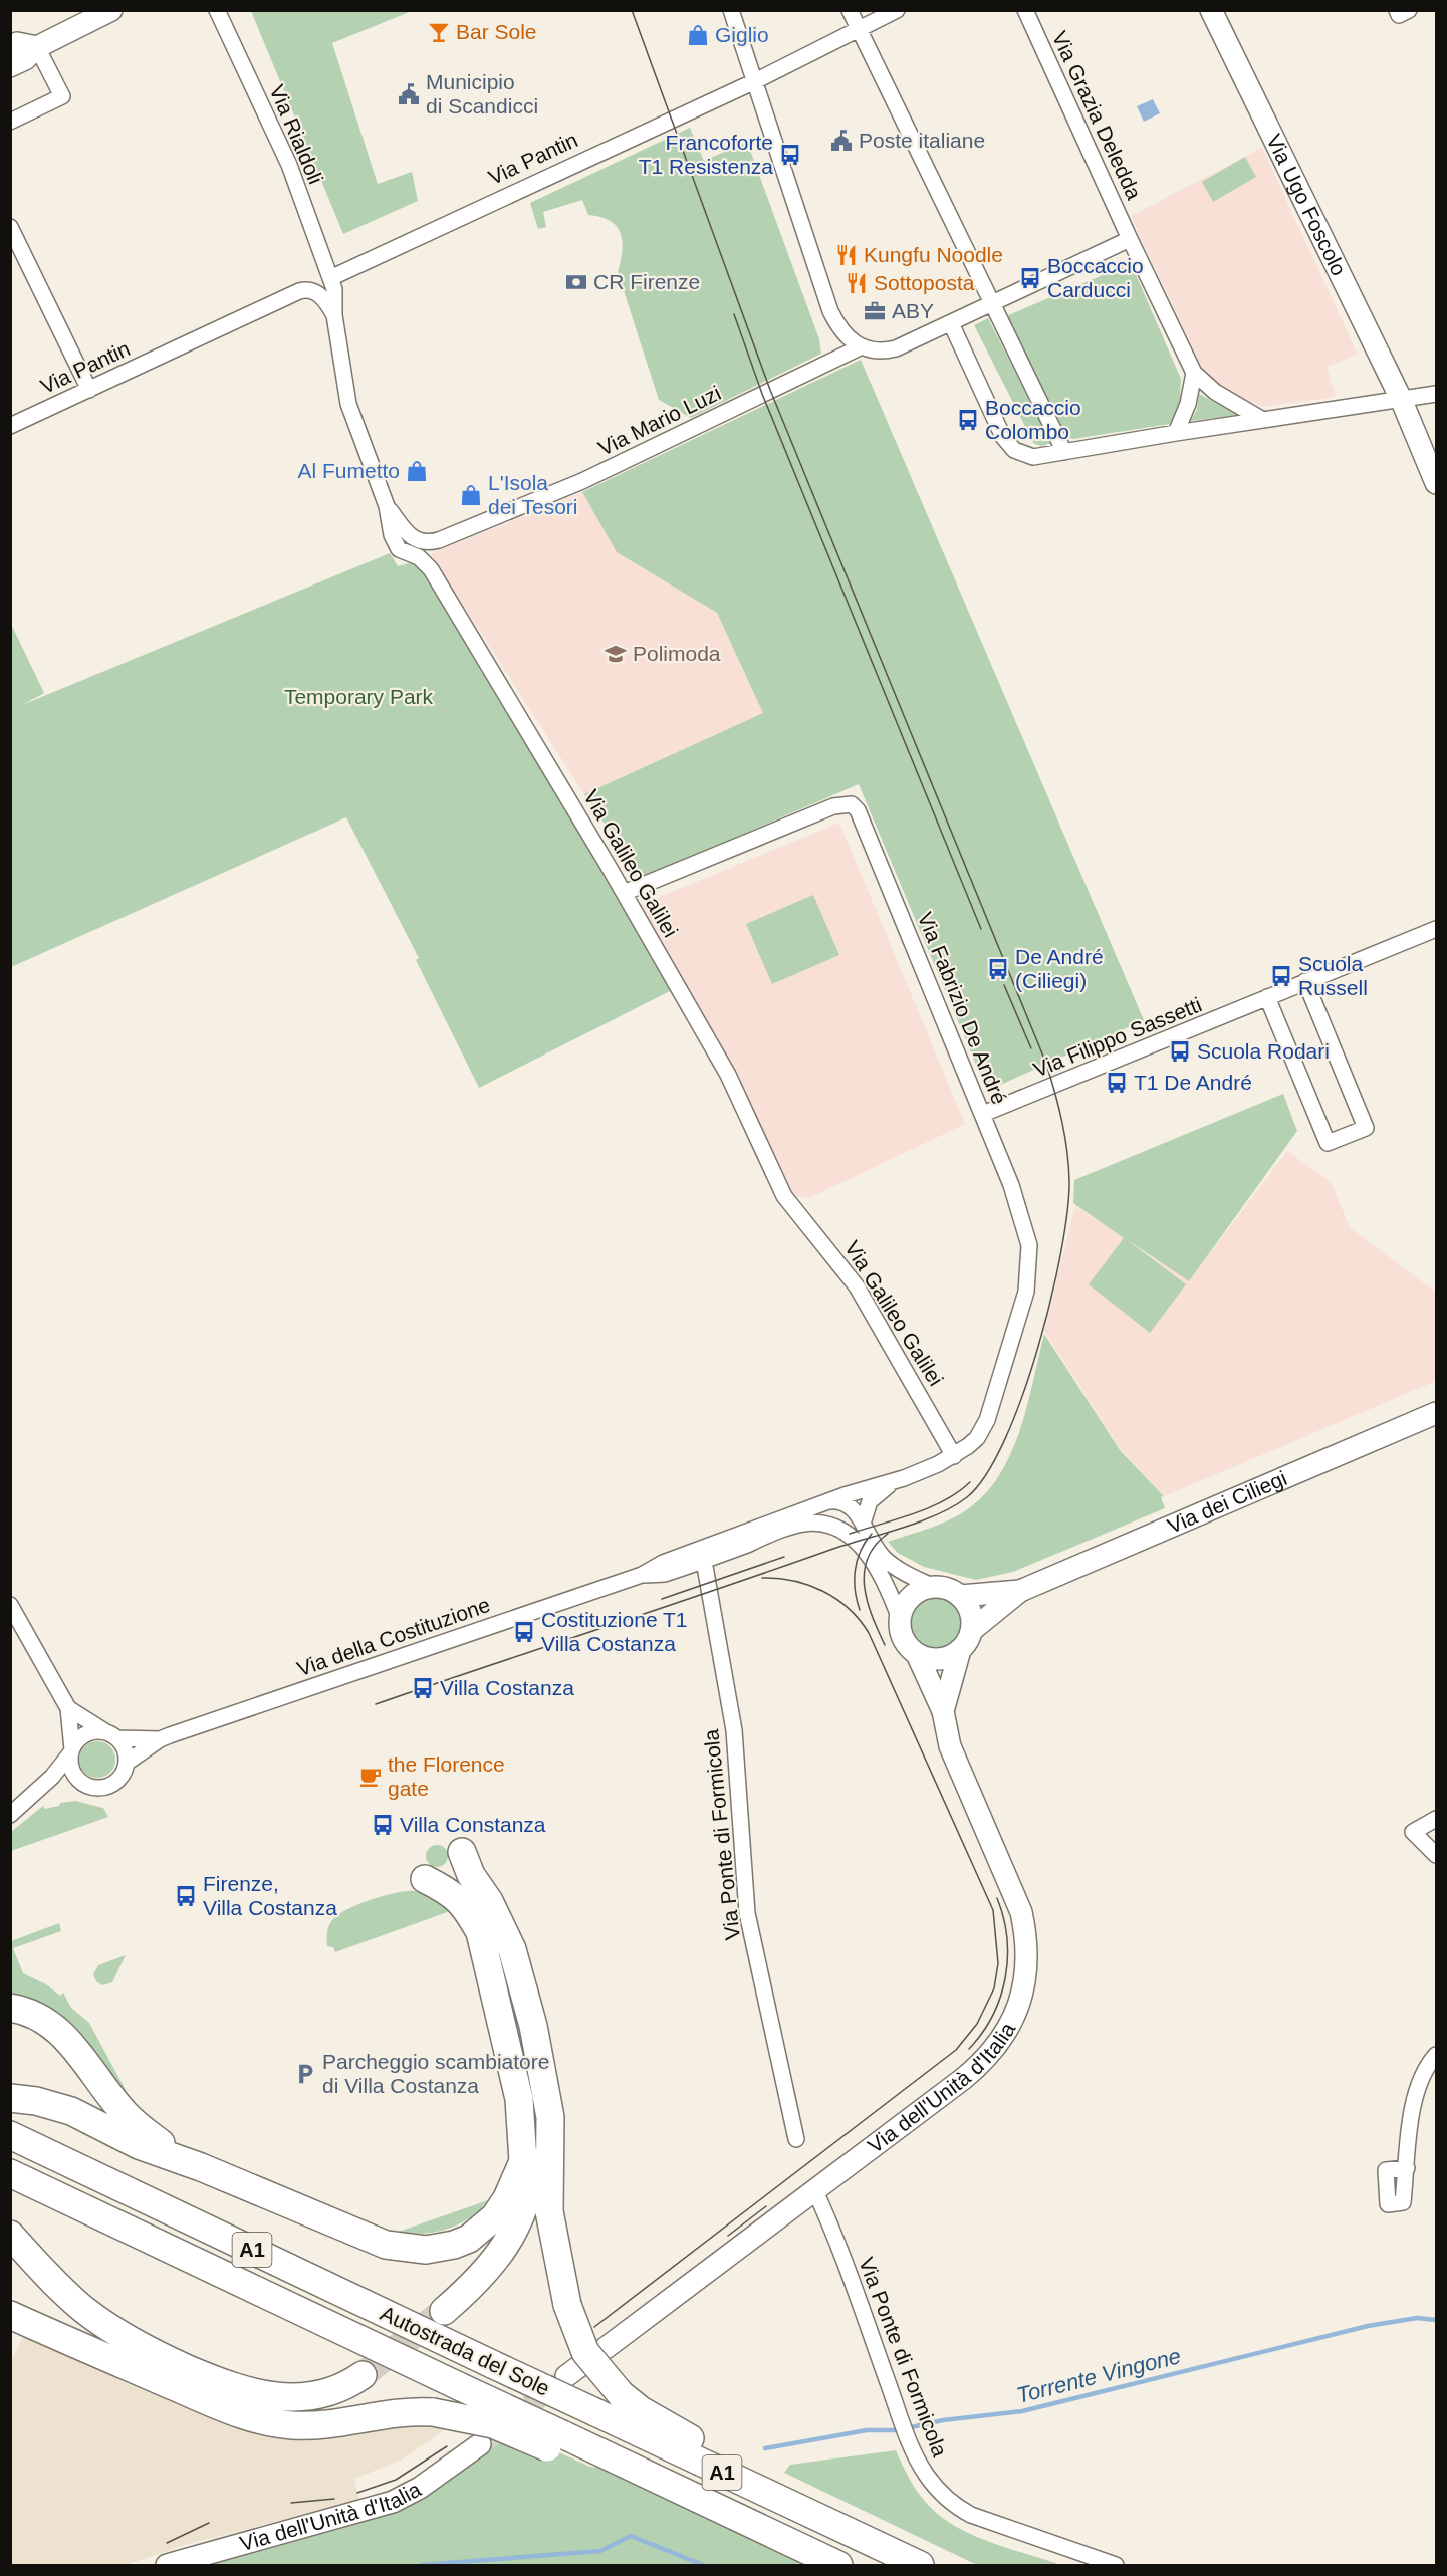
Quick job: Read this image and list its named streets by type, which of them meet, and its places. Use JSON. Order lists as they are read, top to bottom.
{
  "streets": {
    "highway": ["A1", "Autostrada del Sole"],
    "street": [
      "Via Grazia Deledda",
      "Via Rialdoli",
      "Via Pantin",
      "Via Ugo Foscolo",
      "Via Mario Luzi",
      "Via Galileo Galilei",
      "Via Fabrizio De André",
      "Via Filippo Sassetti",
      "Via dei Ciliegi",
      "Via della Costituzione",
      "Via Ponte di Formicola",
      "Via dell'Unità d'Italia"
    ]
  },
  "crossings": [
    ["Via Rialdoli", "Via Pantin"],
    ["Via Rialdoli", "Via Galileo Galilei"],
    ["Via Pantin", "Via Galileo Galilei"],
    ["Via Mario Luzi", "Via Galileo Galilei"],
    ["Via Galileo Galilei", "Via Fabrizio De André"],
    ["Via Galileo Galilei", "Via della Costituzione"],
    ["Via Fabrizio De André", "Via Filippo Sassetti"],
    ["Via Fabrizio De André", "Via della Costituzione"],
    ["Via dei Ciliegi", "Via della Costituzione"],
    ["Via dei Ciliegi", "Via dell'Unità d'Italia"],
    ["Via della Costituzione", "Via Ponte di Formicola"],
    ["Via della Costituzione", "Via dell'Unità d'Italia"],
    ["Via Ponte di Formicola", "Via dell'Unità d'Italia"],
    ["A1", "Autostrada del Sole"]
  ],
  "water": ["Torrente Vingone"],
  "parks": ["Temporary Park"],
  "places": {
    "bar": ["Bar Sole"],
    "shop": ["Giglio", "Al Fumetto", "L'Isola dei Tesori"],
    "public building": ["Municipio di Scandicci", "Poste italiane"],
    "bus stop": [
      "Francoforte T1 Resistenza",
      "Boccaccio Carducci",
      "Boccaccio Colombo",
      "De André (Ciliegi)",
      "Scuola Russell",
      "Scuola Rodari",
      "T1 De André",
      "Costituzione T1 Villa Costanza",
      "Villa Costanza",
      "Villa Constanza",
      "Firenze, Villa Costanza"
    ],
    "restaurant": ["Kungfu Noodle", "Sottoposta"],
    "bank": ["CR Firenze"],
    "office": ["ABY"],
    "school or university": ["Polimoda"],
    "cafe": ["the Florence gate"],
    "parking": ["Parcheggio scambiatore di Villa Costanza"]
  }
}
